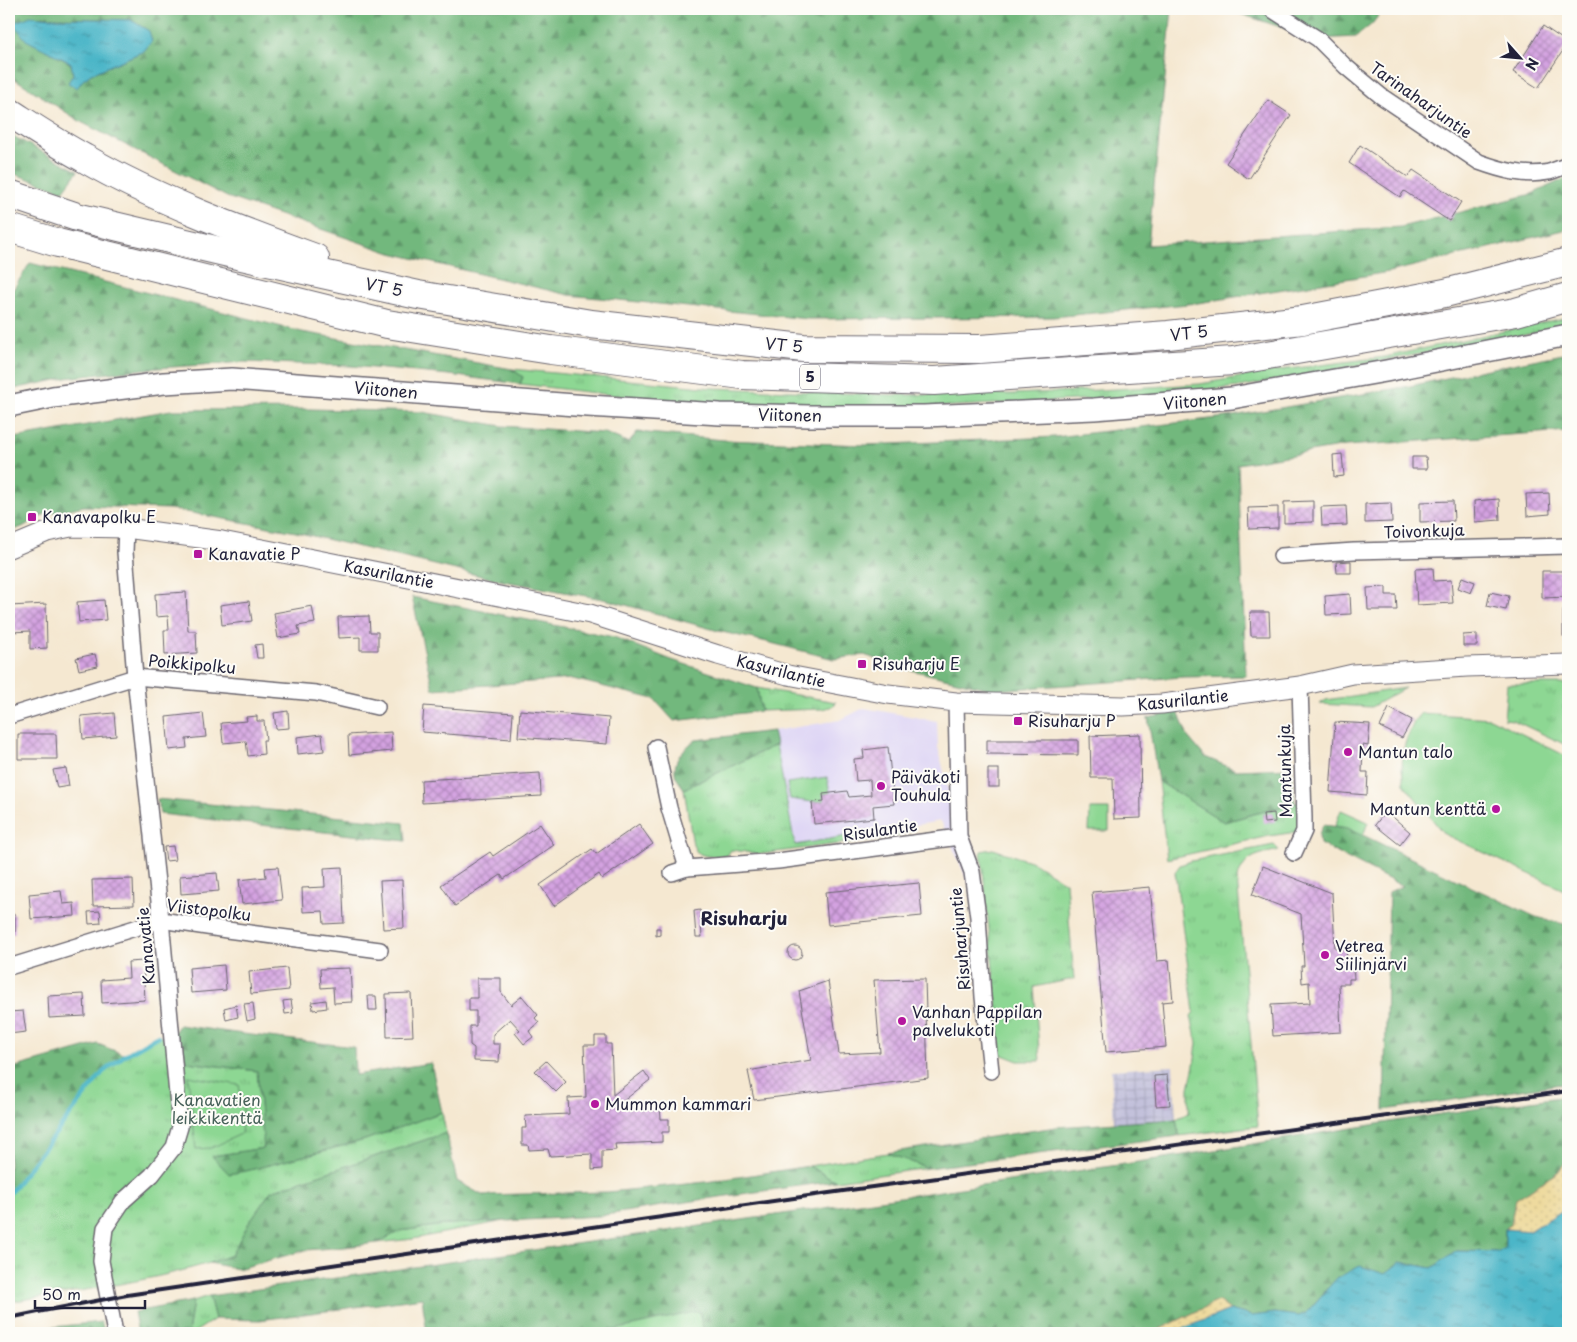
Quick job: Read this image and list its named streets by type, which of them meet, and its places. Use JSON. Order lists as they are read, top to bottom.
{
  "streets": {
    "highway": ["VT 5", "5"],
    "main road": ["Viitonen"],
    "street": [
      "Tarinaharjuntie",
      "Toivonkuja",
      "Kasurilantie",
      "Poikkipolku",
      "Mantunkuja",
      "Risulantie",
      "Viistopolku",
      "Risuharjuntie",
      "Kanavatie"
    ]
  },
  "crossings": [
    ["Kasurilantie", "Mantunkuja"],
    ["Kasurilantie", "Kanavatie"],
    ["Poikkipolku", "Kanavatie"],
    ["Risulantie", "Risuharjuntie"],
    ["Viistopolku", "Kanavatie"]
  ],
  "districts": ["Risuharju"],
  "parks": ["Kanavatien leikkikenttä"],
  "places": {
    "transit": [
      "Kanavapolku E",
      "Kanavatie P",
      "Risuharju E",
      "Risuharju P"
    ],
    "other": [
      "Mantun talo",
      "Päiväkoti Touhula",
      "Mantun kenttä",
      "Vetrea Siilinjärvi",
      "Vanhan Pappilan palvelukoti",
      "Mummon kammari"
    ]
  },
  "scale_bar": "50 m",
  "north": "bottom right"
}
